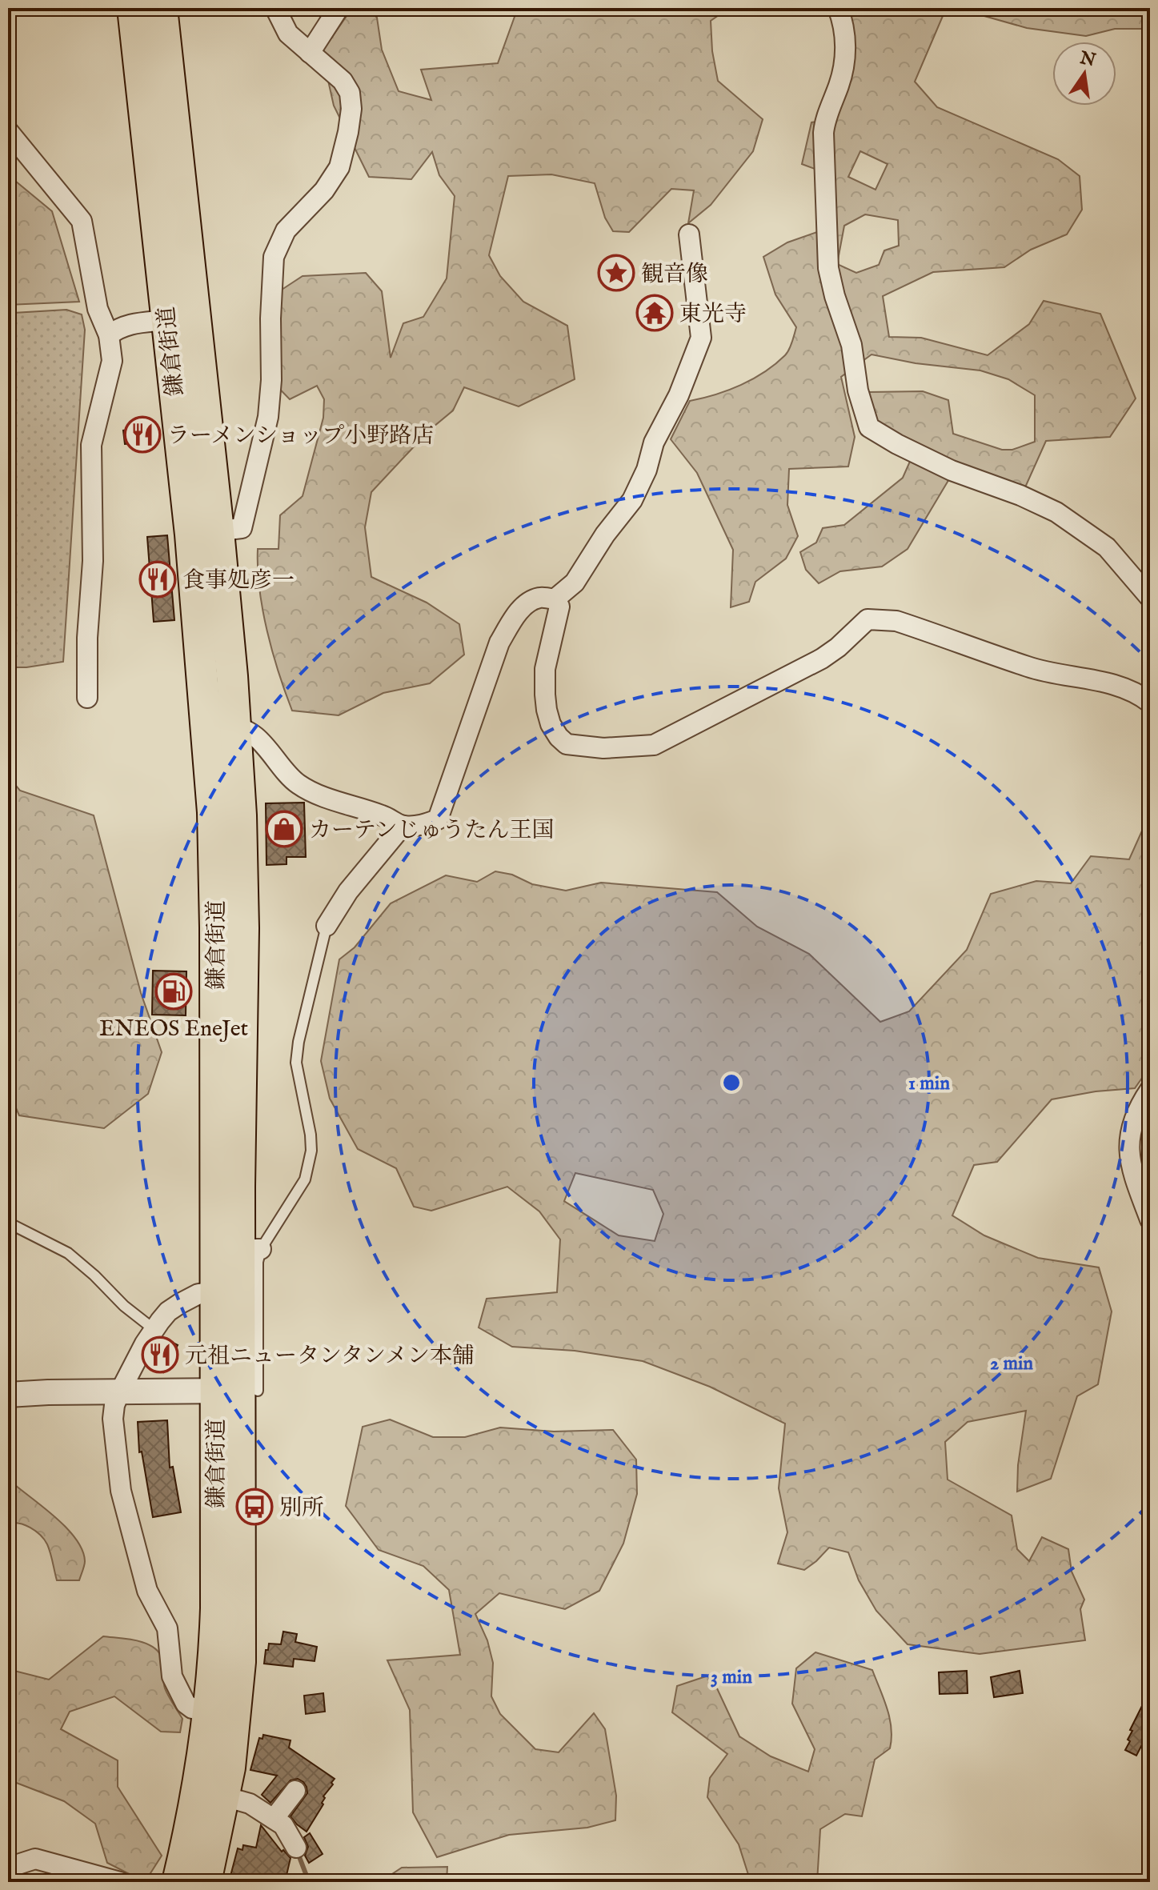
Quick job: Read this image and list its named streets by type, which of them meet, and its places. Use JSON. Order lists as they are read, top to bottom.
{
  "streets": {
    "main road": ["鎌倉街道"]
  },
  "places": {
    "place": ["観音像"],
    "temple": ["東光寺"],
    "restaurant": ["ラーメンショップ小野路店", "食事処彦一", "元祖ニュータンタンメン本舗"],
    "shop": ["カーテンじゅうたん王国"],
    "fuel station": ["ENEOS EneJet"],
    "bus stop": ["別所"]
  },
  "north": "top",
  "rings": ["1 min", "2 min", "3 min"]
}
